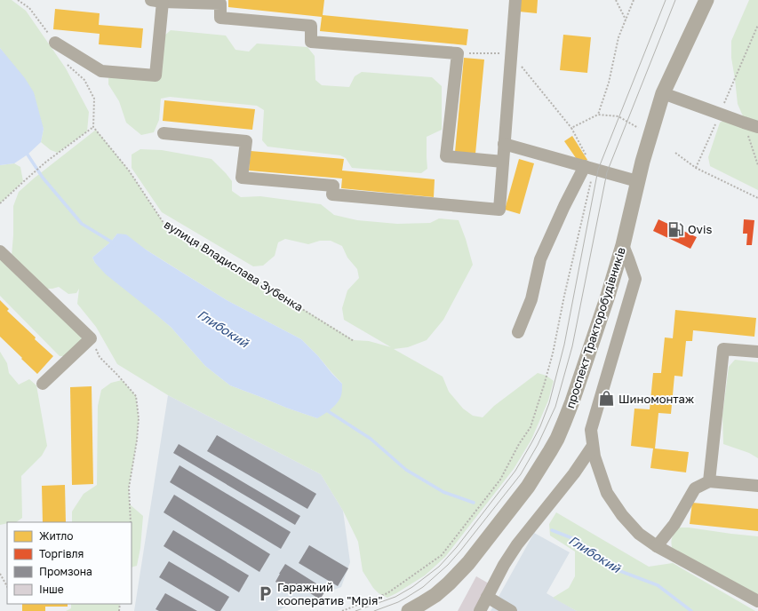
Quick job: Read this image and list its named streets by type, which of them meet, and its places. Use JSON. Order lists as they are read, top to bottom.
{
  "streets": {
    "main road": ["проспект Тракторобудівників"],
    "path": ["вулиця Владислава Зубенка"]
  },
  "water": ["Глибокий"],
  "places": {
    "fuel station": ["Ovis"],
    "shop": ["Шиномонтаж"],
    "parking": ["Гаражний кооператив \"Мрія\""]
  },
  "legend": [
    "Житло",
    "Торгівля",
    "Промзона",
    "Інше"
  ]
}
